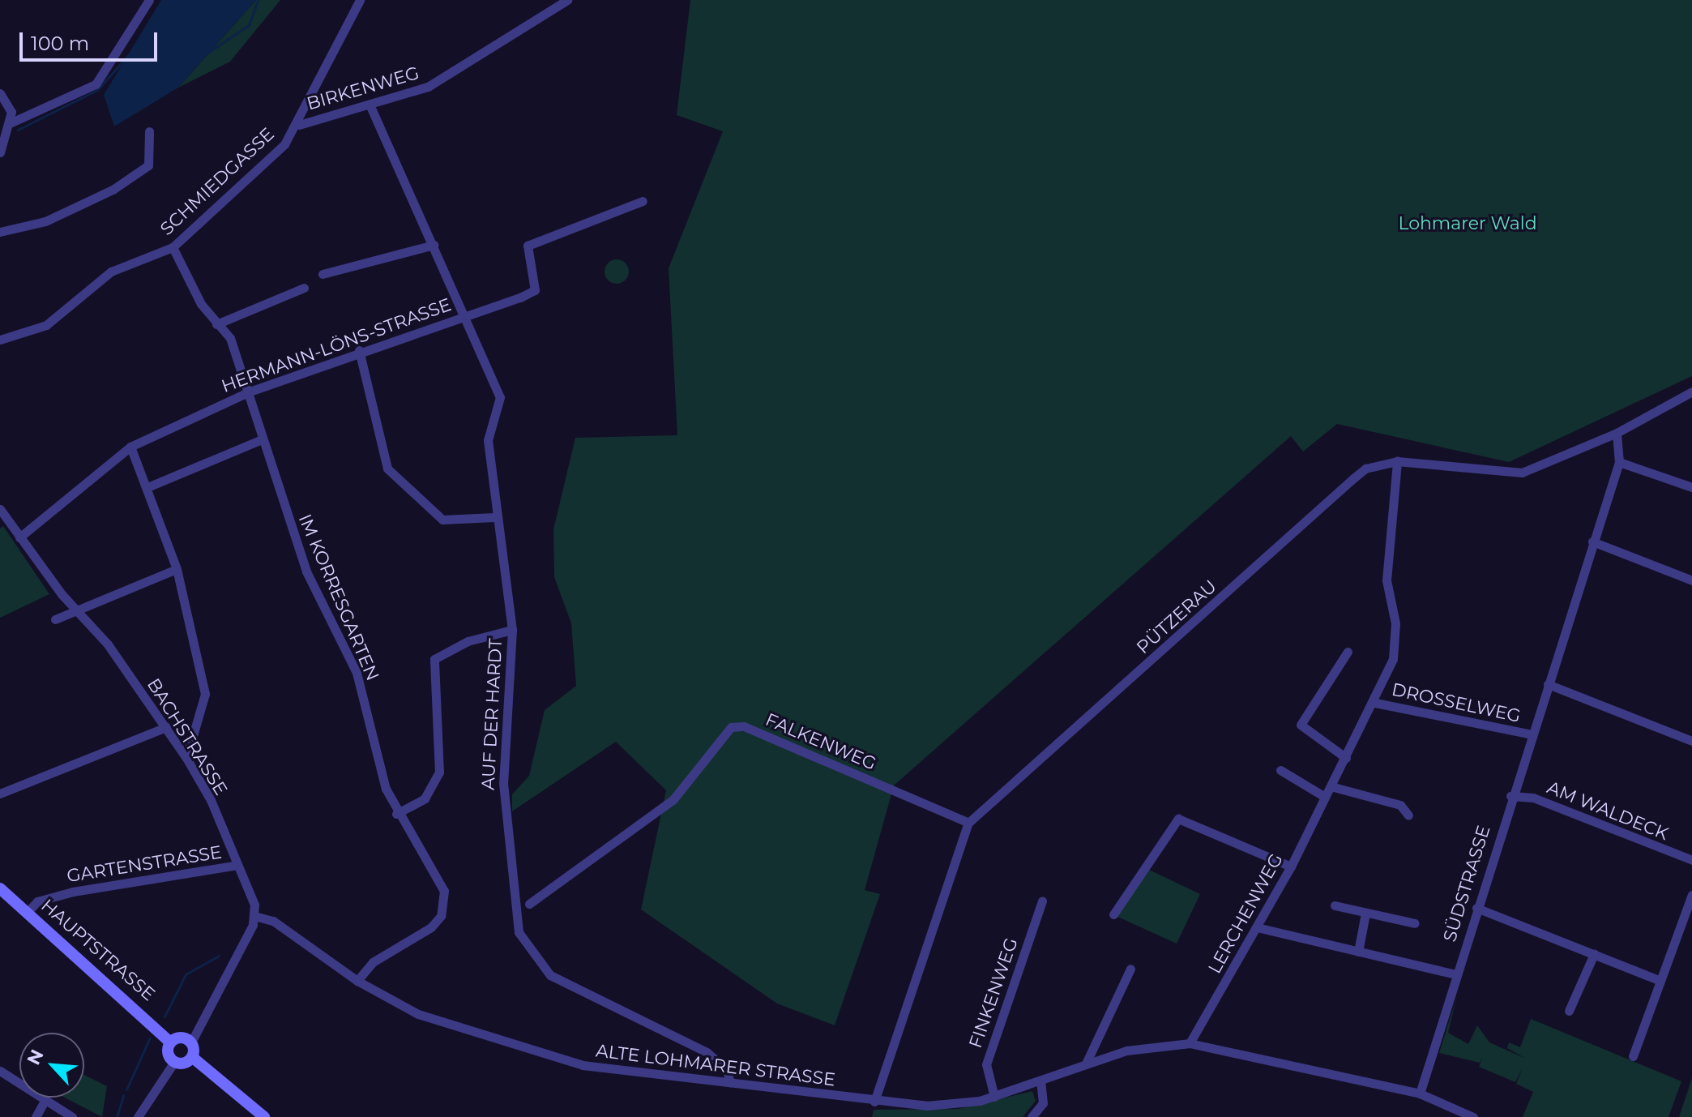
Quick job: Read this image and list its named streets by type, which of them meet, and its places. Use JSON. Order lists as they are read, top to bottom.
{
  "streets": {
    "main road": ["HAUPTSTRASSE"],
    "street": [
      "BIRKENWEG",
      "SCHMIEDGASSE",
      "HERMANN-LÖNS-STRASSE",
      "IM KORRESGARTEN",
      "PÜTZERAU",
      "DROSSELWEG",
      "AUF DER HARDT",
      "BACHSTRASSE",
      "FALKENWEG",
      "AM WALDECK",
      "GARTENSTRASSE",
      "SÜDSTRASSE",
      "LERCHENWEG",
      "FINKENWEG",
      "ALTE LOHMARER STRASSE"
    ]
  },
  "crossings": [
    ["BIRKENWEG", "SCHMIEDGASSE"],
    ["BIRKENWEG", "AUF DER HARDT"],
    ["SCHMIEDGASSE", "IM KORRESGARTEN"],
    ["HERMANN-LÖNS-STRASSE", "IM KORRESGARTEN"],
    ["HERMANN-LÖNS-STRASSE", "AUF DER HARDT"],
    ["HERMANN-LÖNS-STRASSE", "BACHSTRASSE"],
    ["IM KORRESGARTEN", "ALTE LOHMARER STRASSE"],
    ["PÜTZERAU", "FALKENWEG"],
    ["PÜTZERAU", "SÜDSTRASSE"],
    ["PÜTZERAU", "LERCHENWEG"],
    ["PÜTZERAU", "ALTE LOHMARER STRASSE"],
    ["DROSSELWEG", "SÜDSTRASSE"],
    ["DROSSELWEG", "LERCHENWEG"],
    ["AUF DER HARDT", "ALTE LOHMARER STRASSE"],
    ["BACHSTRASSE", "GARTENSTRASSE"],
    ["BACHSTRASSE", "ALTE LOHMARER STRASSE"],
    ["AM WALDECK", "SÜDSTRASSE"],
    ["GARTENSTRASSE", "HAUPTSTRASSE"],
    ["SÜDSTRASSE", "ALTE LOHMARER STRASSE"],
    ["LERCHENWEG", "ALTE LOHMARER STRASSE"],
    ["FINKENWEG", "ALTE LOHMARER STRASSE"]
  ],
  "parks": ["Lohmarer Wald"],
  "scale_bar": "100 m",
  "north": "top left"
}
